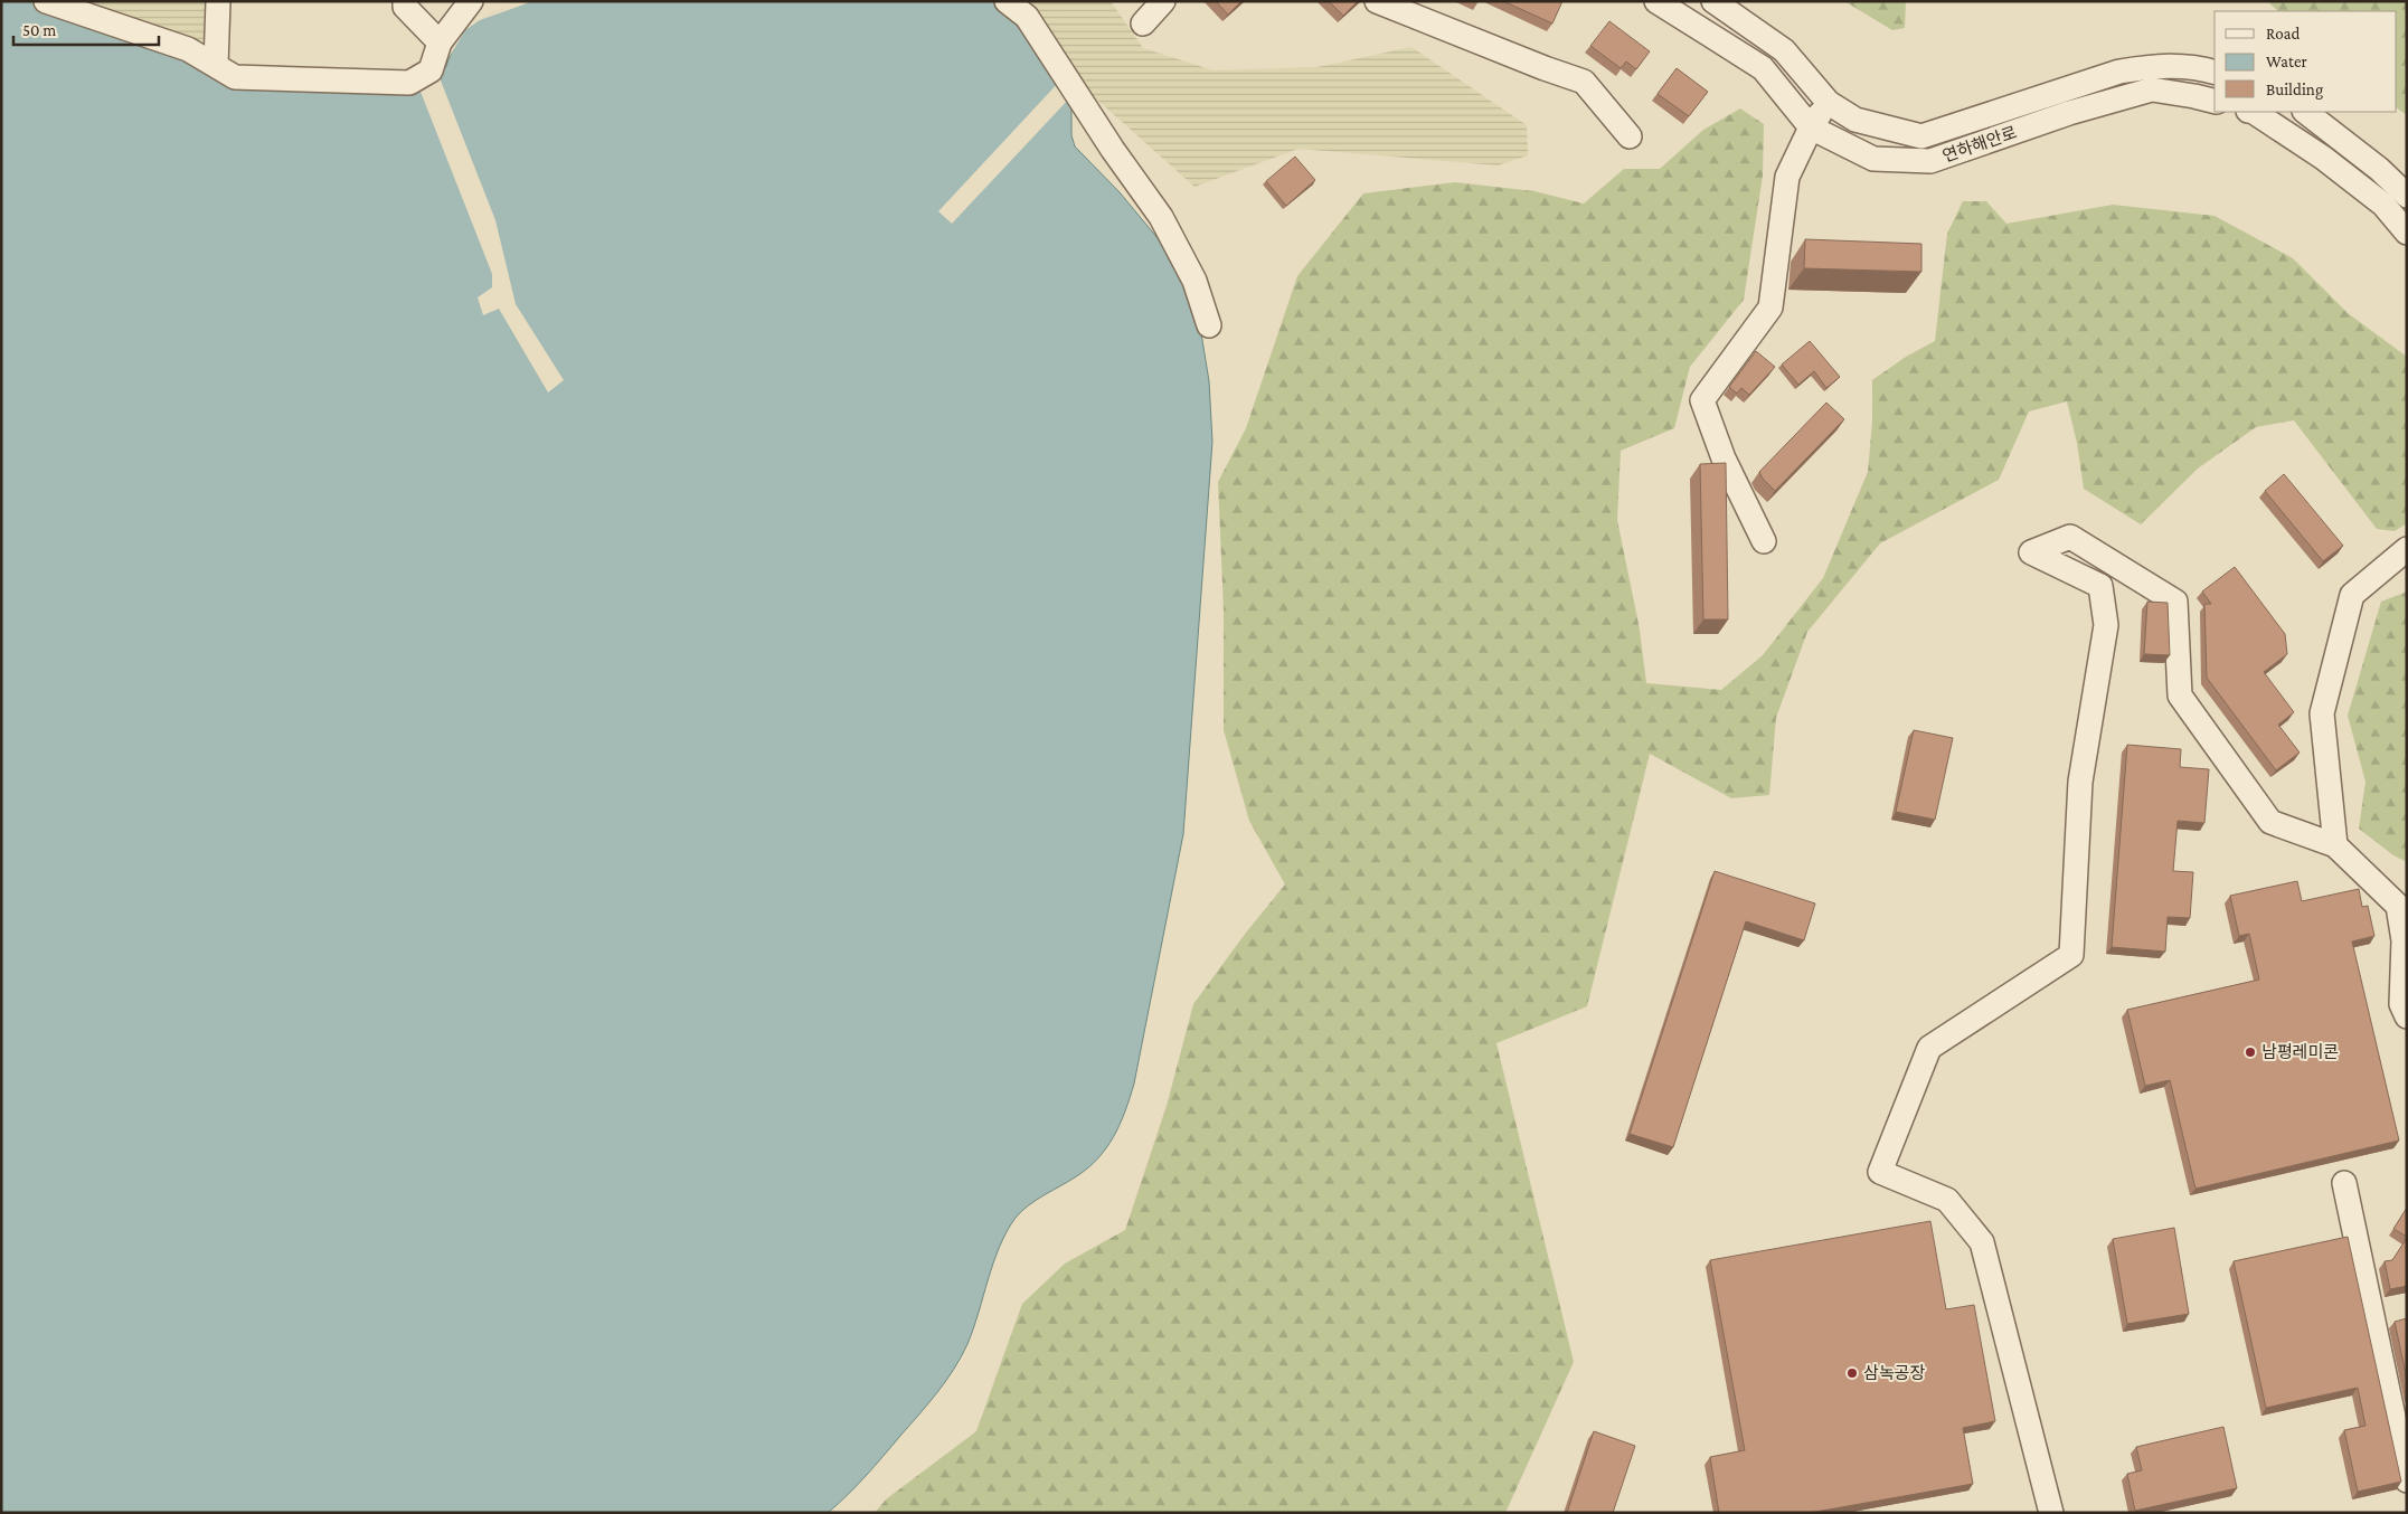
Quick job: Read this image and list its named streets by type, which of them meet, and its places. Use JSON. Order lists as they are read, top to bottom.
{
  "streets": {
    "street": ["연하해안로"]
  },
  "places": ["남평레미콘", "삼녹공장"],
  "legend": ["Road", "Water", "Building"],
  "scale_bar": "50 m"
}
